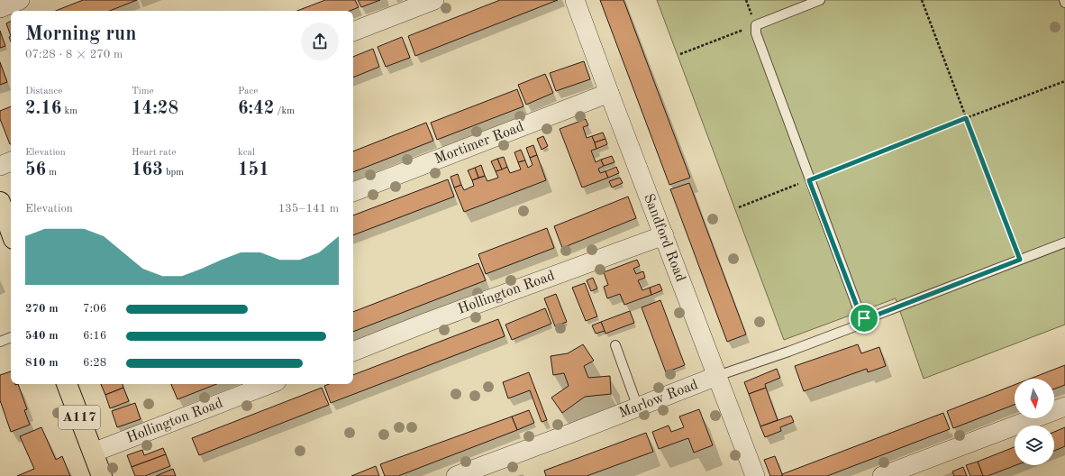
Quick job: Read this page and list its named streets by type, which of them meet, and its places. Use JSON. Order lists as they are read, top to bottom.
{
  "streets": {
    "main road": ["A117"],
    "street": [
      "Mortimer Road",
      "Sandford Road",
      "Hollington Road",
      "Marlow Road"
    ]
  },
  "crossings": [
    ["Mortimer Road", "Sandford Road"],
    ["Sandford Road", "Hollington Road"],
    ["Sandford Road", "Marlow Road"],
    ["Hollington Road", "A117"]
  ],
  "north": "bottom",
  "page": {
    "heading": ["Morning run", "07:28 · 8 × 270 m"],
    "stats": [
      ["Distance", "2.16 km"],
      ["Time", "14:28"],
      ["Pace", "6:42 /km"],
      ["Elevation", "56 m"],
      ["Heart rate", "163 bpm"],
      ["kcal", "151"]
    ],
    "chart": ["Elevation", "135–141 m"],
    "list": [
      {
        "name": "270 m",
        "note": "7:06"
      },
      {
        "name": "540 m",
        "note": "6:16"
      },
      {
        "name": "810 m",
        "note": "6:28"
      }
    ]
  }
}
